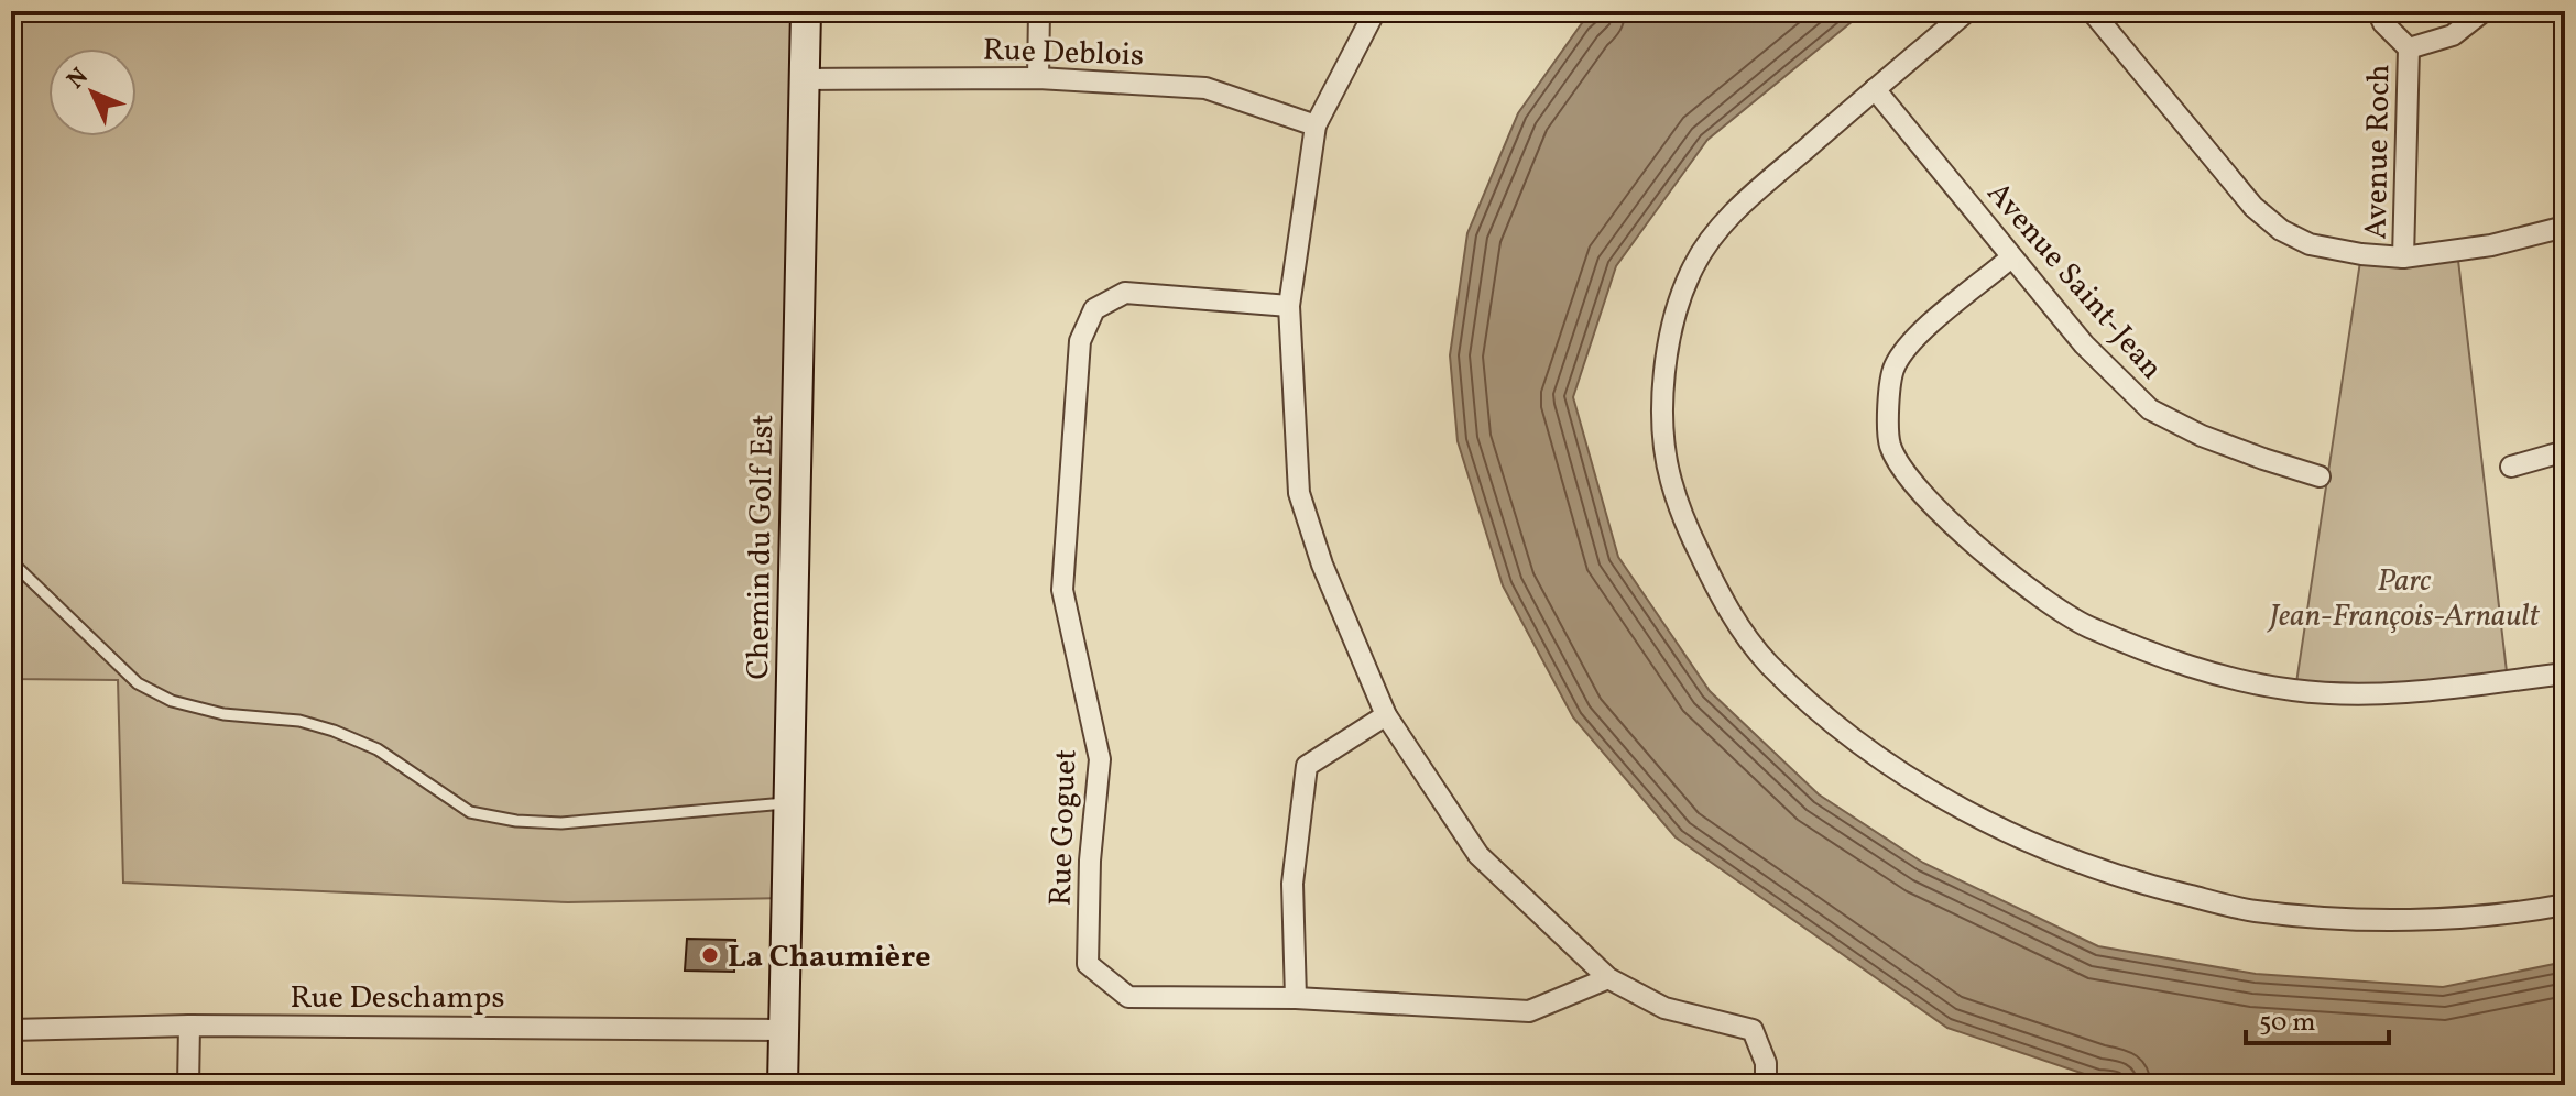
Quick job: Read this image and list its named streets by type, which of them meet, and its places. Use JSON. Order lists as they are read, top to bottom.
{
  "streets": {
    "street": [
      "Rue Deblois",
      "Avenue Roch",
      "Avenue Saint-Jean",
      "Chemin du Golf Est",
      "Rue Goguet",
      "Rue Deschamps"
    ]
  },
  "crossings": [
    ["Rue Deblois", "Chemin du Golf Est"],
    ["Chemin du Golf Est", "Rue Deschamps"]
  ],
  "parks": ["Parc Jean-François-Arnault"],
  "places": ["La Chaumière"],
  "scale_bar": "50 m",
  "north": "top left"
}
